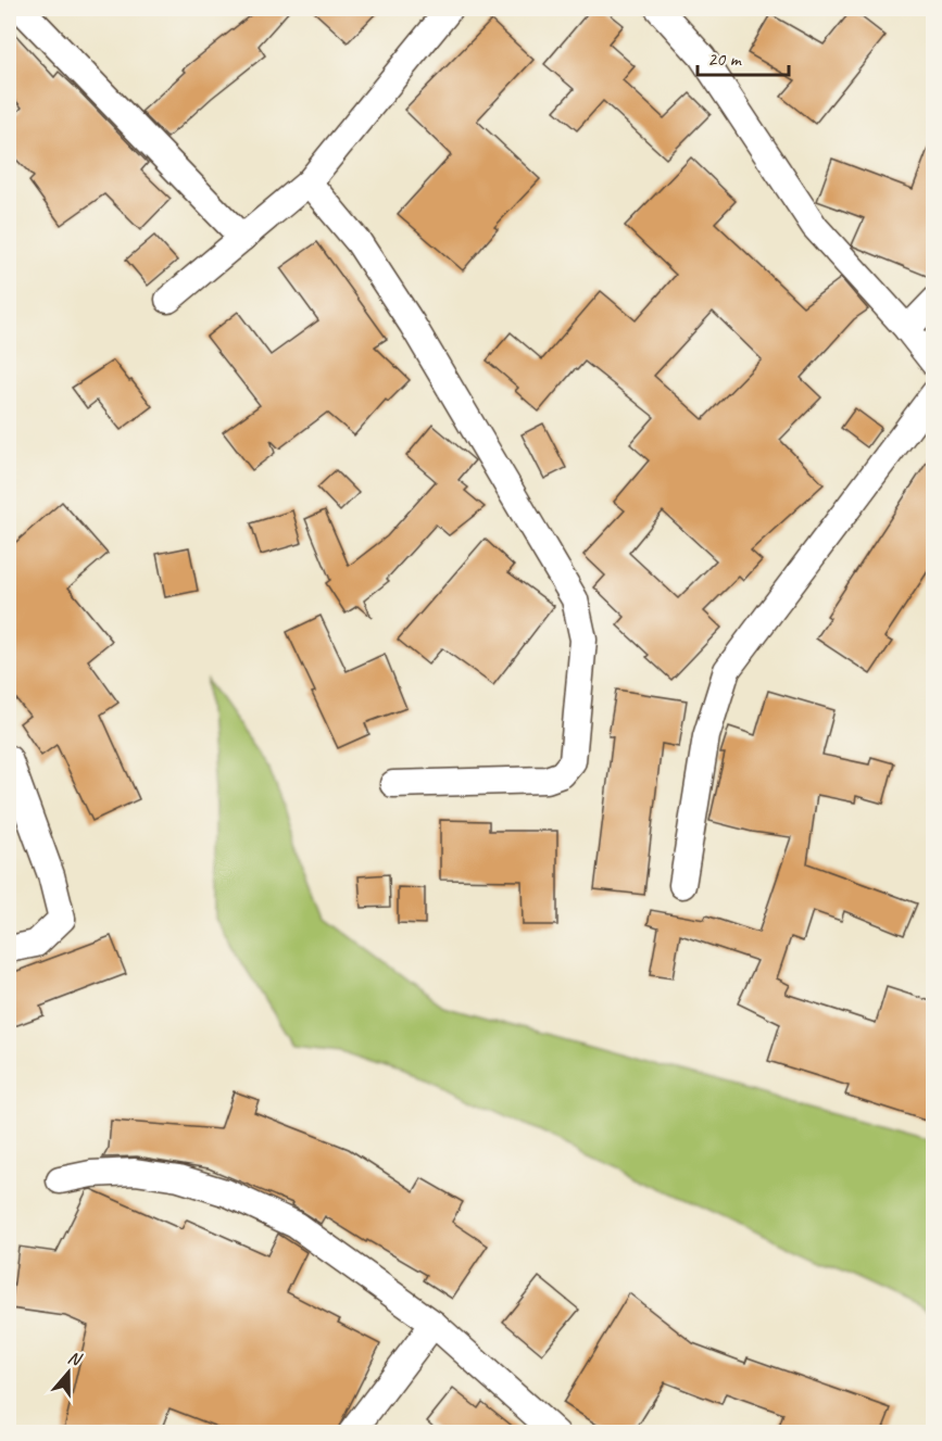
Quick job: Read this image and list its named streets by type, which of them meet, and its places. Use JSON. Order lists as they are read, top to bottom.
{
  "scale_bar": "20 m",
  "north": "top"
}
